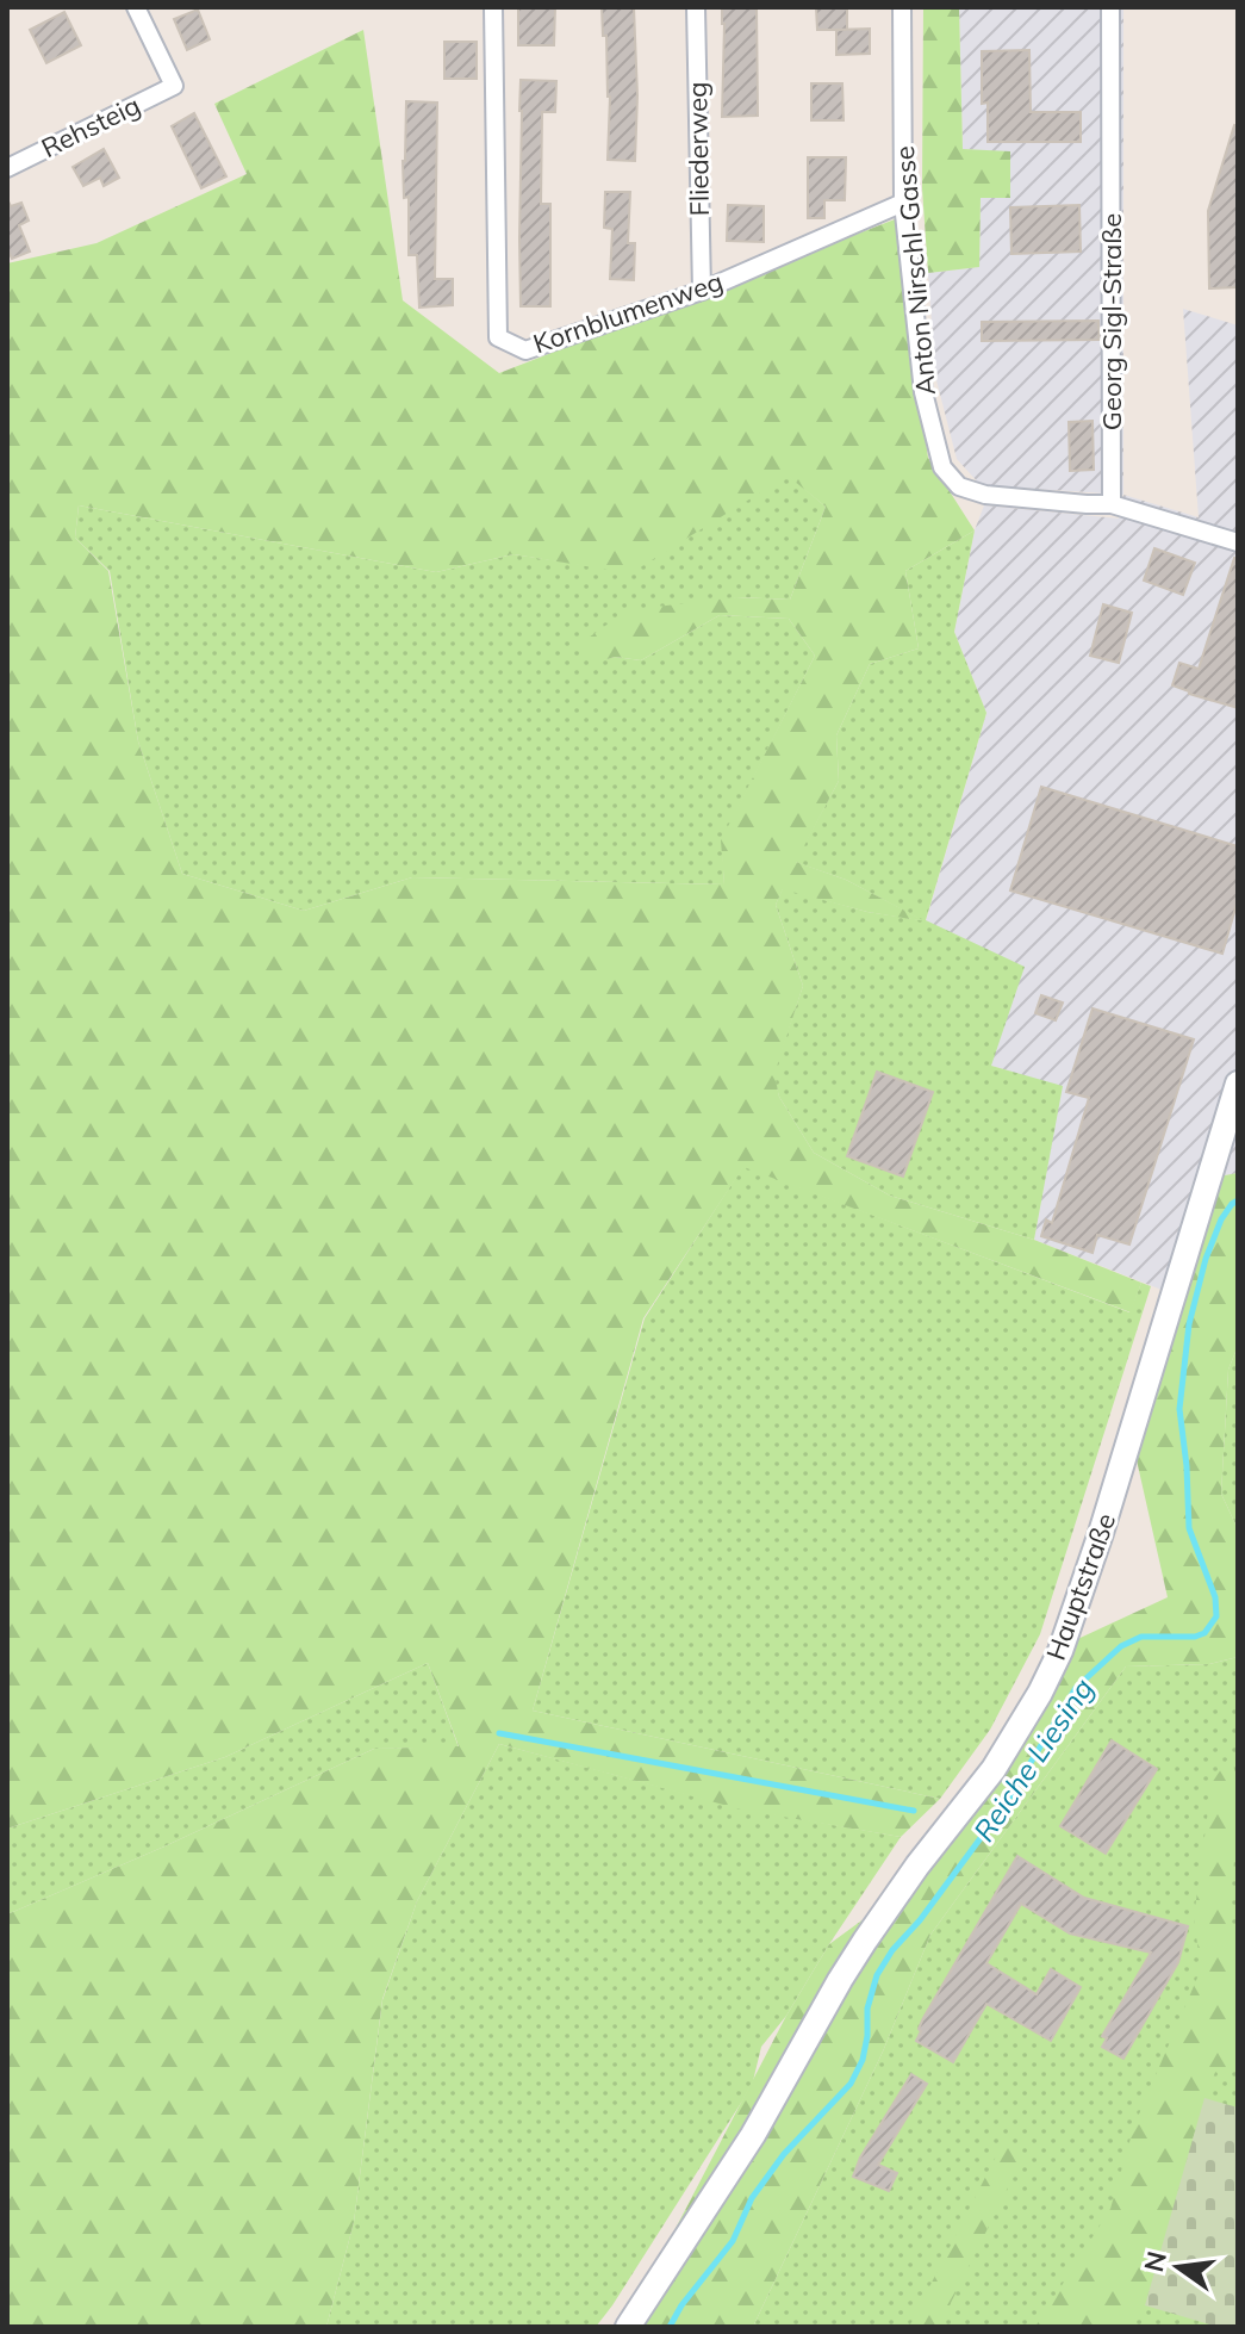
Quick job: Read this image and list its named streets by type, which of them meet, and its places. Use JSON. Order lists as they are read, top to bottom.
{
  "streets": {
    "main road": ["Hauptstraße"],
    "street": [
      "Rehsteig",
      "Fliederweg",
      "Anton Nirschl-Gasse",
      "Kornblumenweg",
      "Georg Sigl-Straße"
    ]
  },
  "crossings": [
    ["Fliederweg", "Kornblumenweg"],
    ["Anton Nirschl-Gasse", "Kornblumenweg"],
    ["Anton Nirschl-Gasse", "Georg Sigl-Straße"]
  ],
  "water": ["Reiche Liesing"],
  "north": "left"
}
